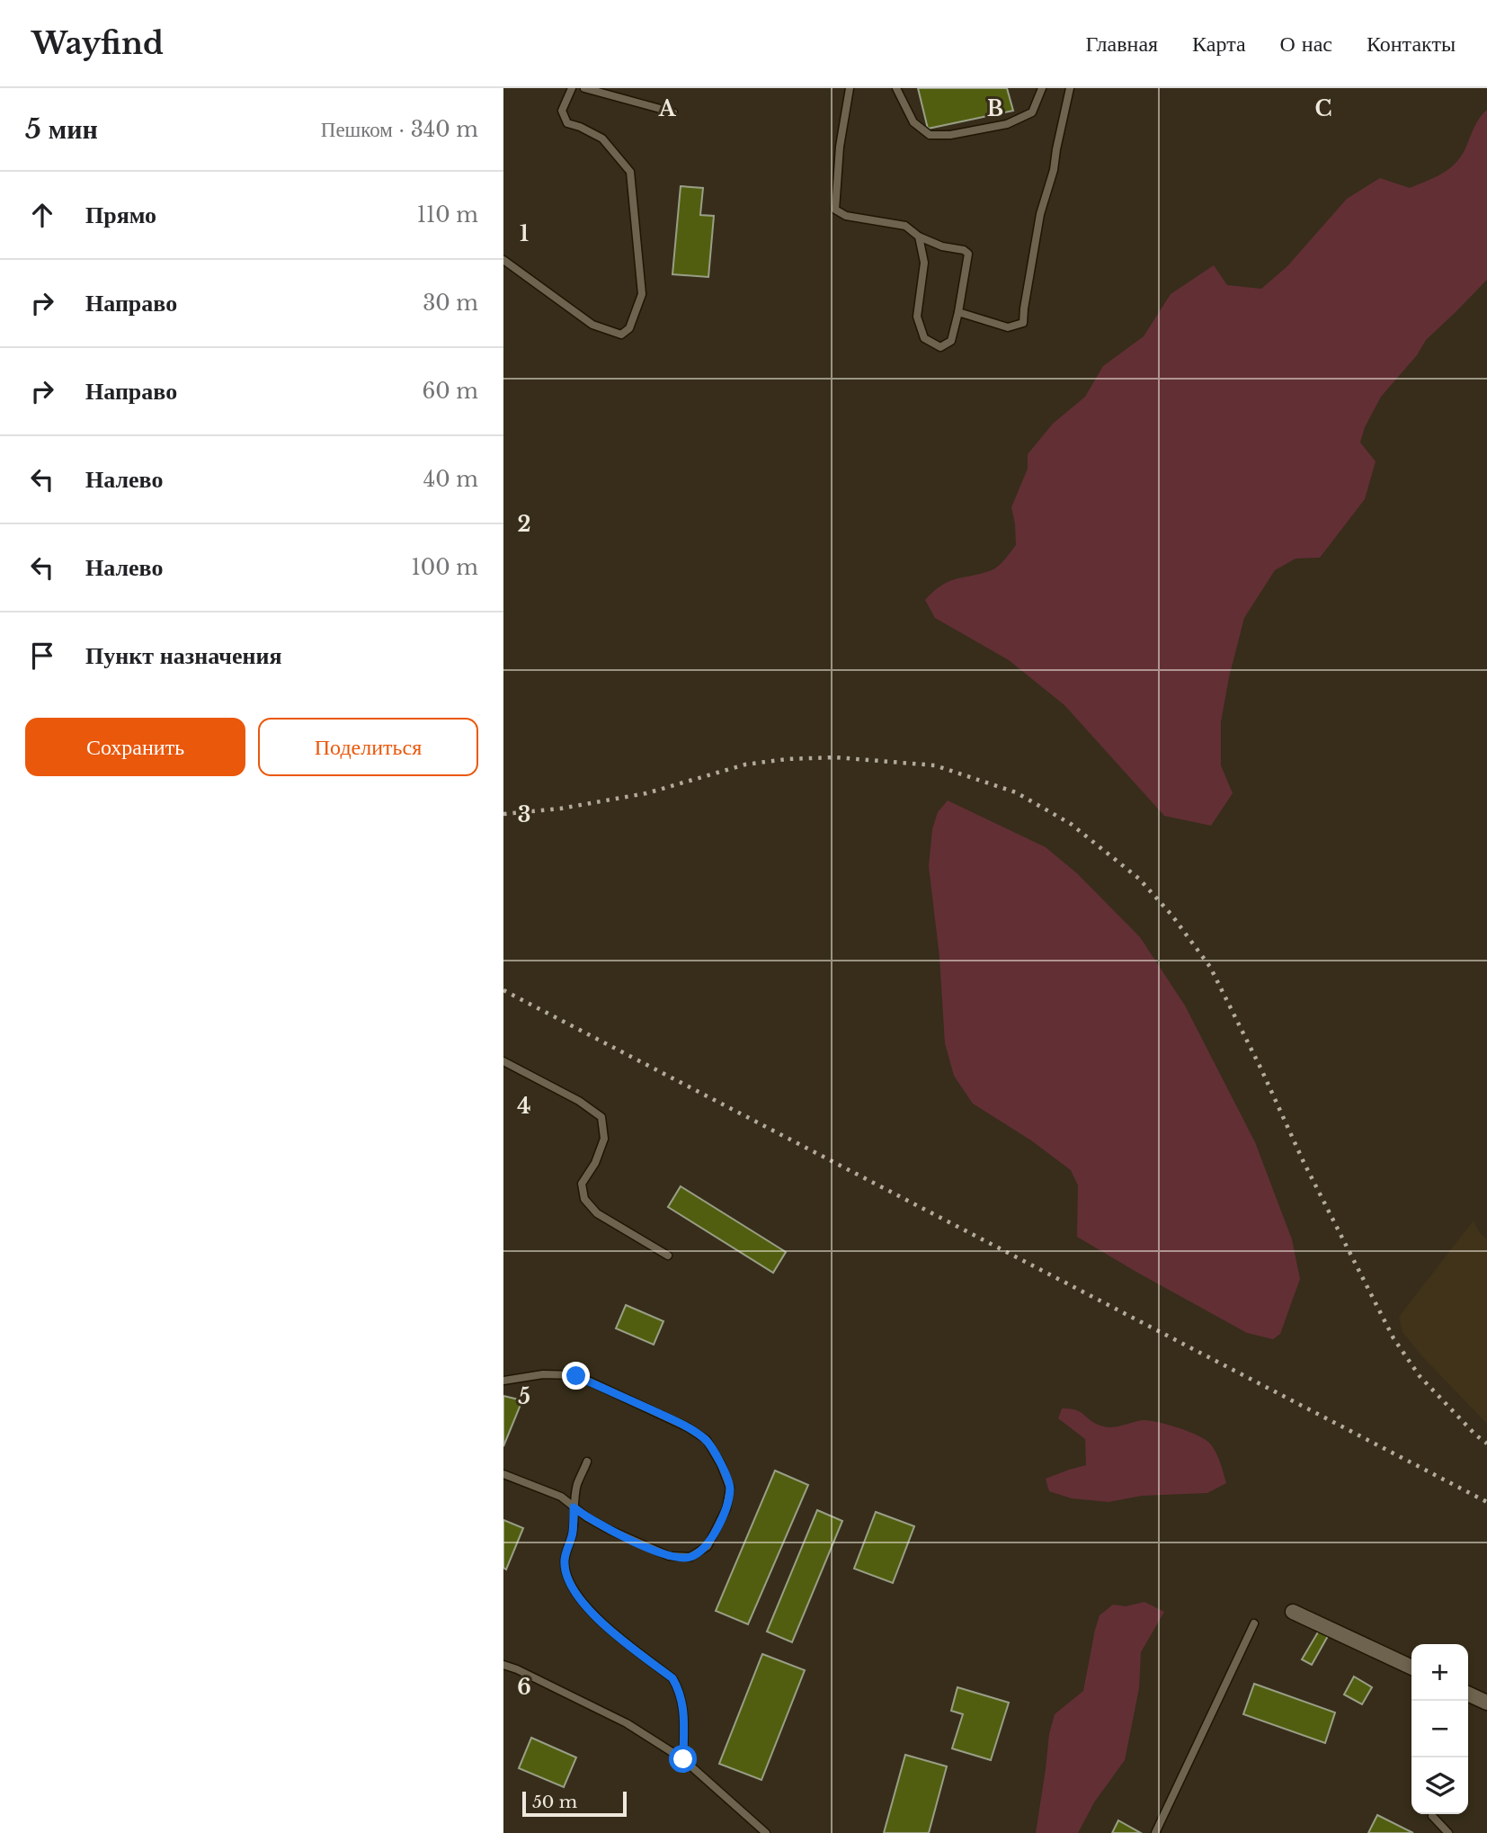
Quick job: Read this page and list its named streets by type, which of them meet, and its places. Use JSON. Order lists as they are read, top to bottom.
{
  "scale_bar": "50 m",
  "page": {
    "header": "Wayfind",
    "nav": [
      "Главная",
      "Карта",
      "О нас",
      "Контакты"
    ],
    "heading": ["5 мин", "Пешком · 340 m"],
    "list": [
      ["Прямо", "110 m"],
      ["Направо", "30 m"],
      ["Направо", "60 m"],
      ["Налево", "40 m"],
      ["Налево", "100 m"],
      "Пункт назначения"
    ],
    "buttons": ["Сохранить", "Поделиться"],
    "map_buttons": ["+", "−"],
    "scale": "50 m"
  },
  "grid": {
    "columns": ["A", "B", "C"],
    "rows": [
      "1",
      "2",
      "3",
      "4",
      "5",
      "6"
    ]
  }
}
